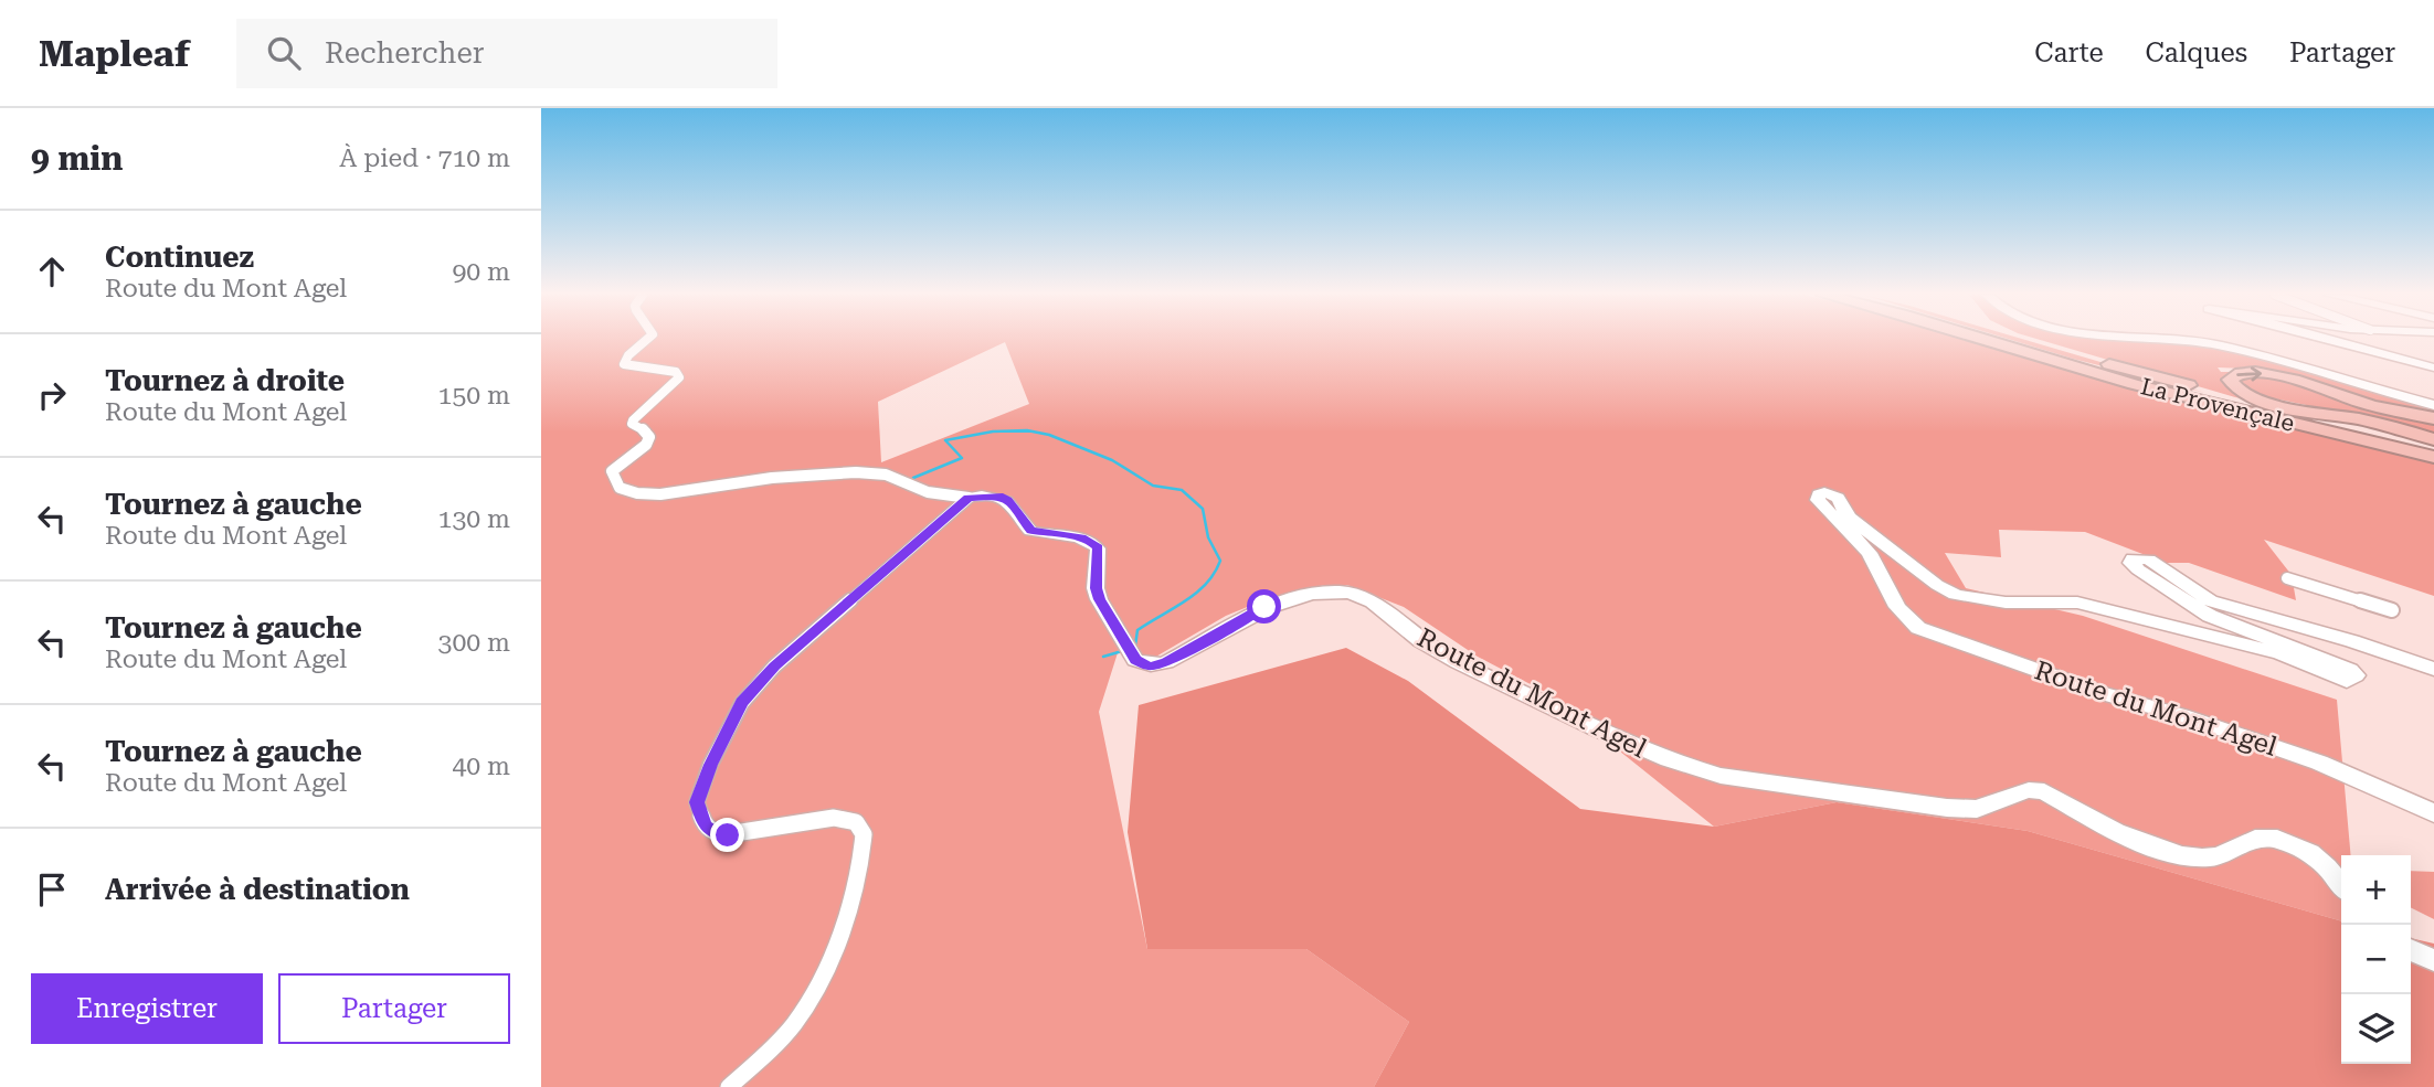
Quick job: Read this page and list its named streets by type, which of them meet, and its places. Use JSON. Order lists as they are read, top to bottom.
{
  "streets": {
    "highway": ["La Provençale"],
    "street": ["Route du Mont Agel"]
  },
  "page": {
    "header": "Mapleaf",
    "search": "Rechercher",
    "nav": ["Carte", "Calques", "Partager"],
    "heading": ["9 min", "À pied · 710 m"],
    "list": [
      ["Continuez", "Route du Mont Agel", "90 m"],
      ["Tournez à droite", "Route du Mont Agel", "150 m"],
      ["Tournez à gauche", "Route du Mont Agel", "130 m"],
      ["Tournez à gauche", "Route du Mont Agel", "300 m"],
      ["Tournez à gauche", "Route du Mont Agel", "40 m"],
      "Arrivée à destination"
    ],
    "map_buttons": ["+", "−"],
    "buttons": ["Enregistrer", "Partager"]
  }
}
